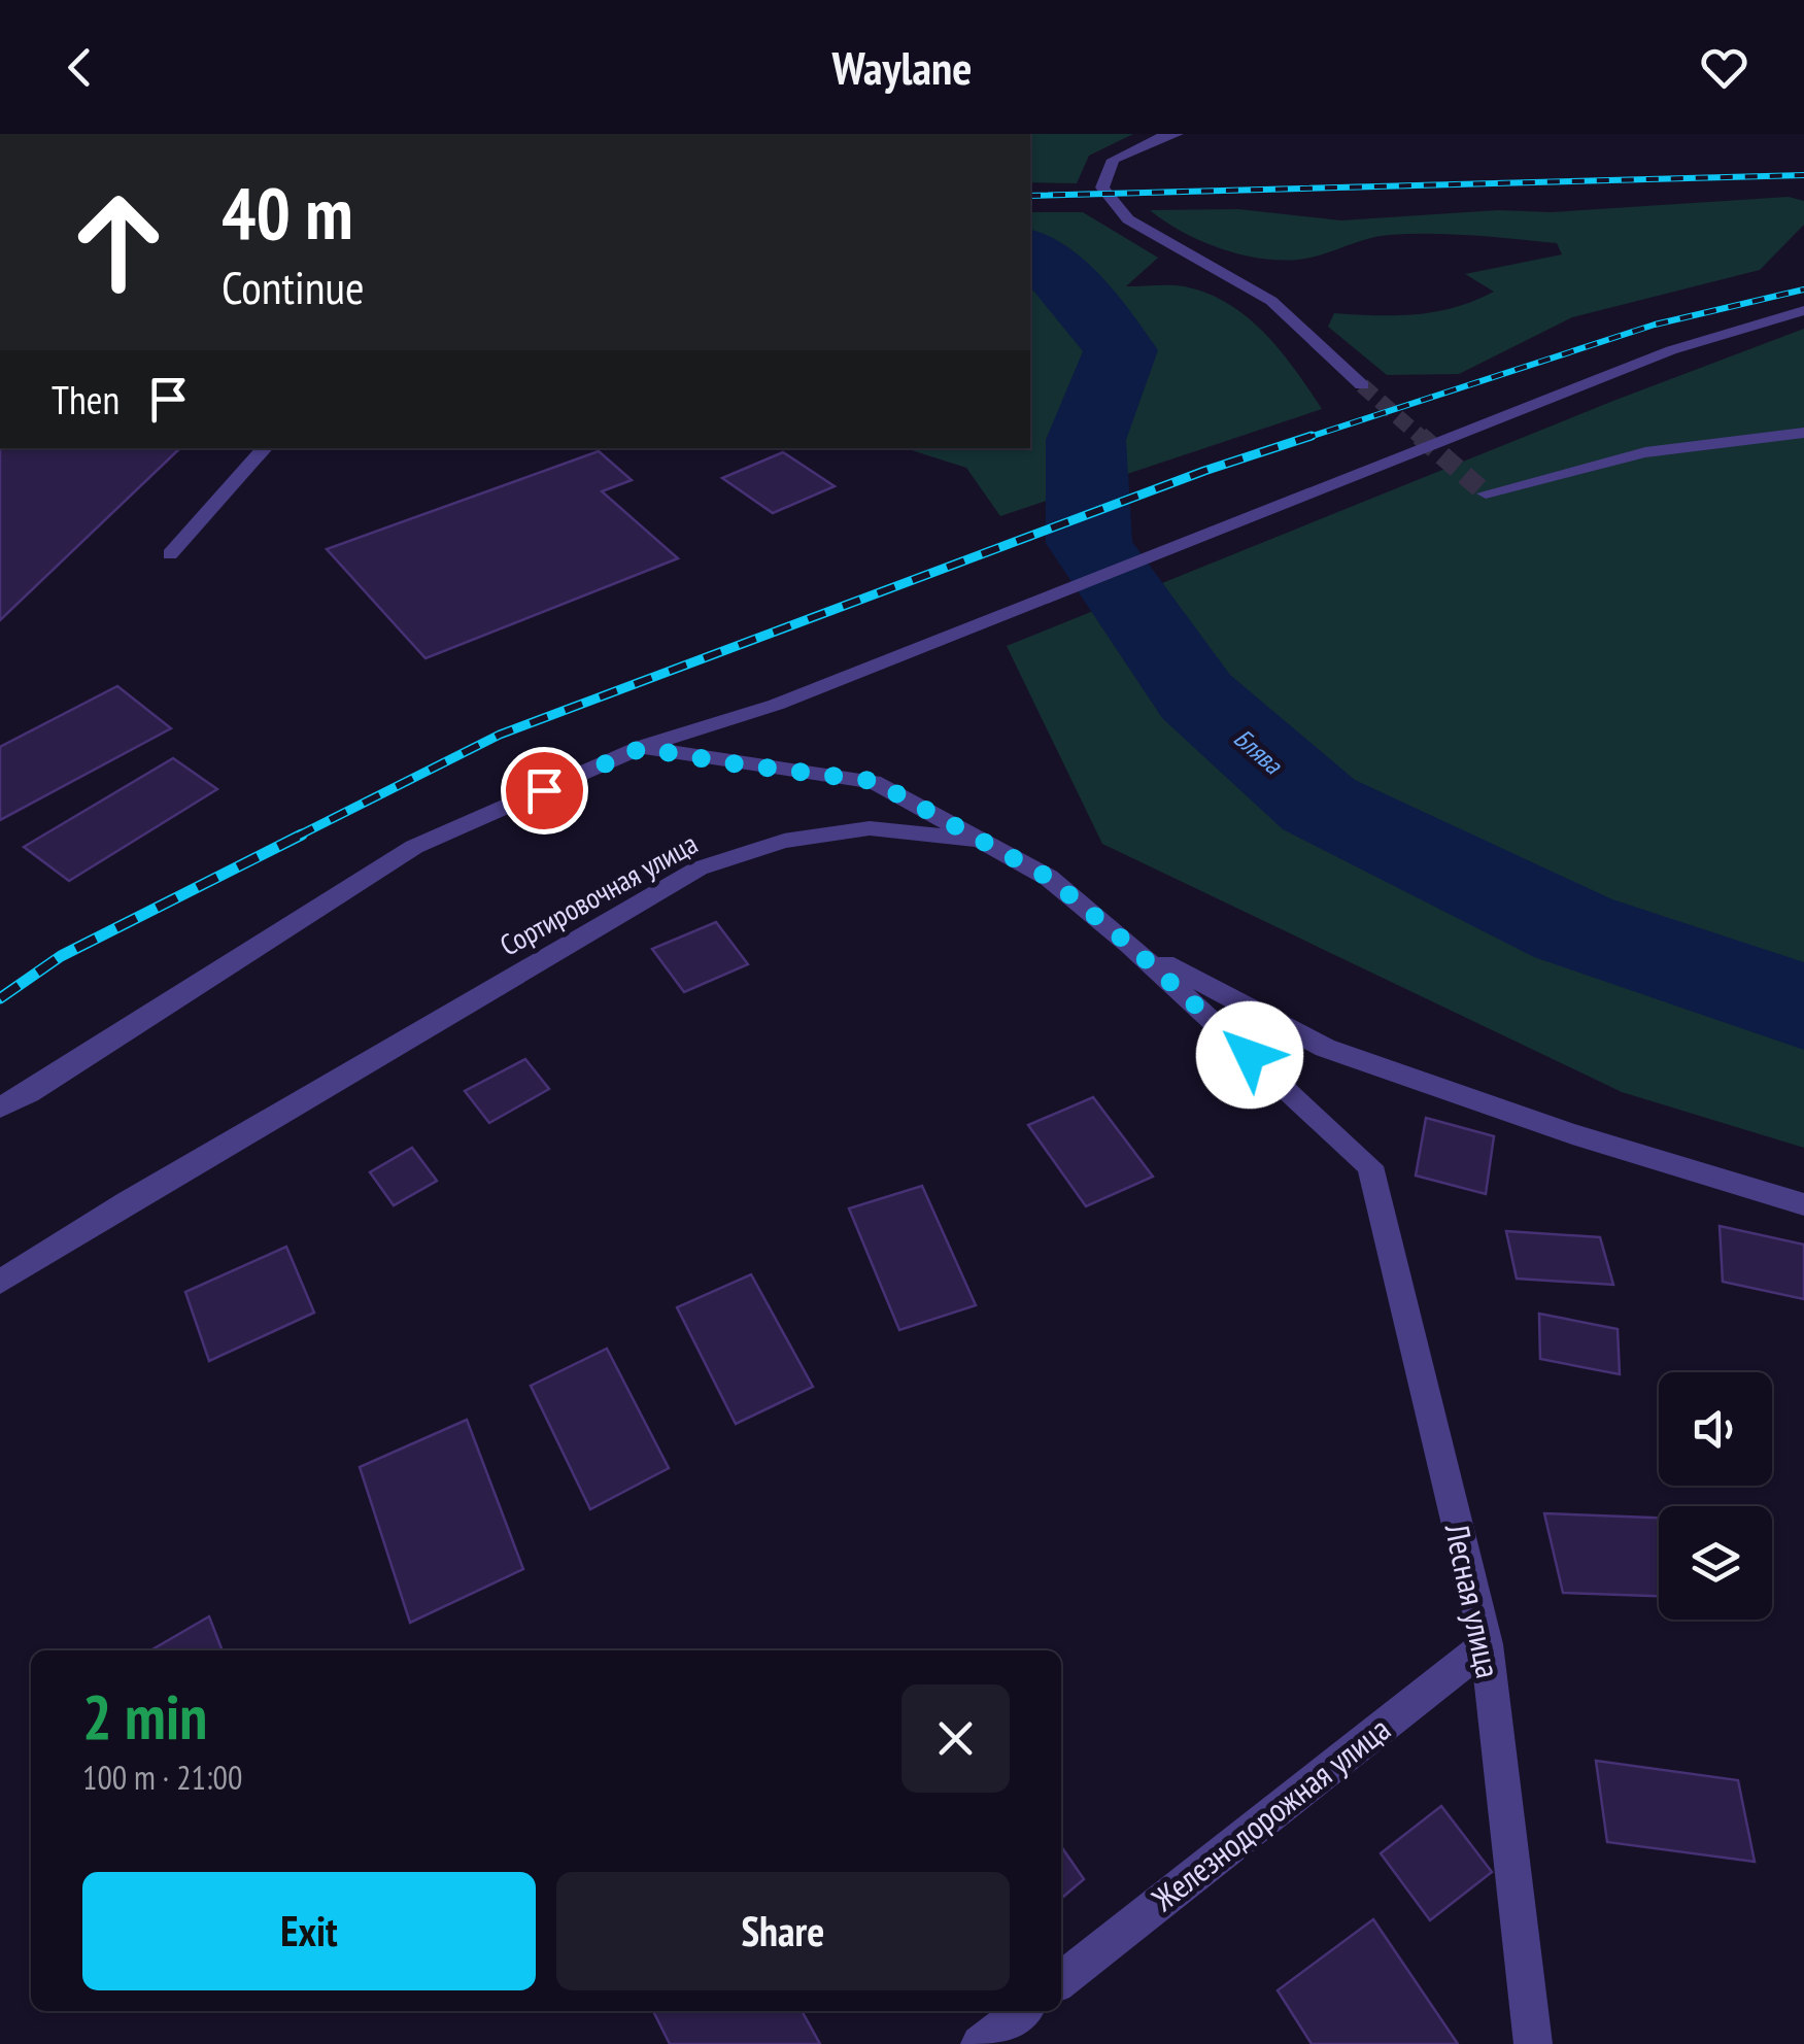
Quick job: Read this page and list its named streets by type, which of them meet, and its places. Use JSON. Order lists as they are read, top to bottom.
{
  "streets": {
    "street": ["Сортировочная улица", "Лесная улица", "Железнодорожная улица"]
  },
  "crossings": [
    ["Сортировочная улица", "Лесная улица"],
    ["Лесная улица", "Железнодорожная улица"]
  ],
  "water": ["Блява"],
  "page": {
    "header": "Waylane",
    "turn": ["40 m", "Continue"],
    "then": "Then",
    "heading": ["2 min", "100 m · 21:00"],
    "buttons": ["Exit", "Share"]
  }
}
